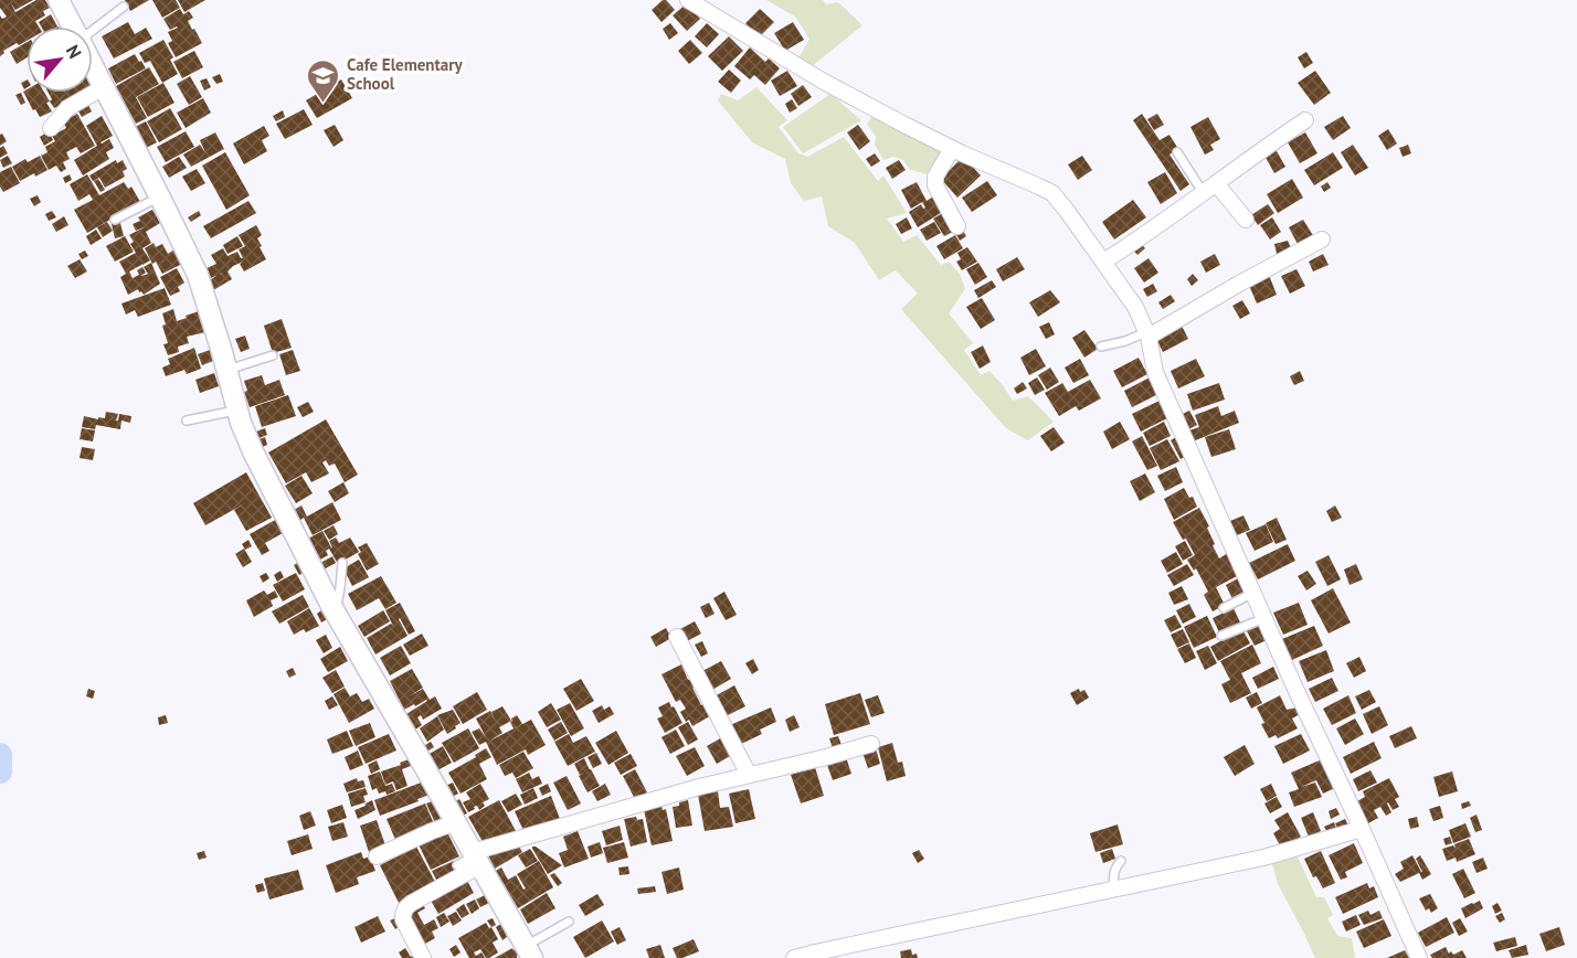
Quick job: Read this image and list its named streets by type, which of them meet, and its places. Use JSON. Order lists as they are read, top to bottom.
{
  "places": {
    "school or university": ["Cafe Elementary School"]
  },
  "north": "top right"
}
